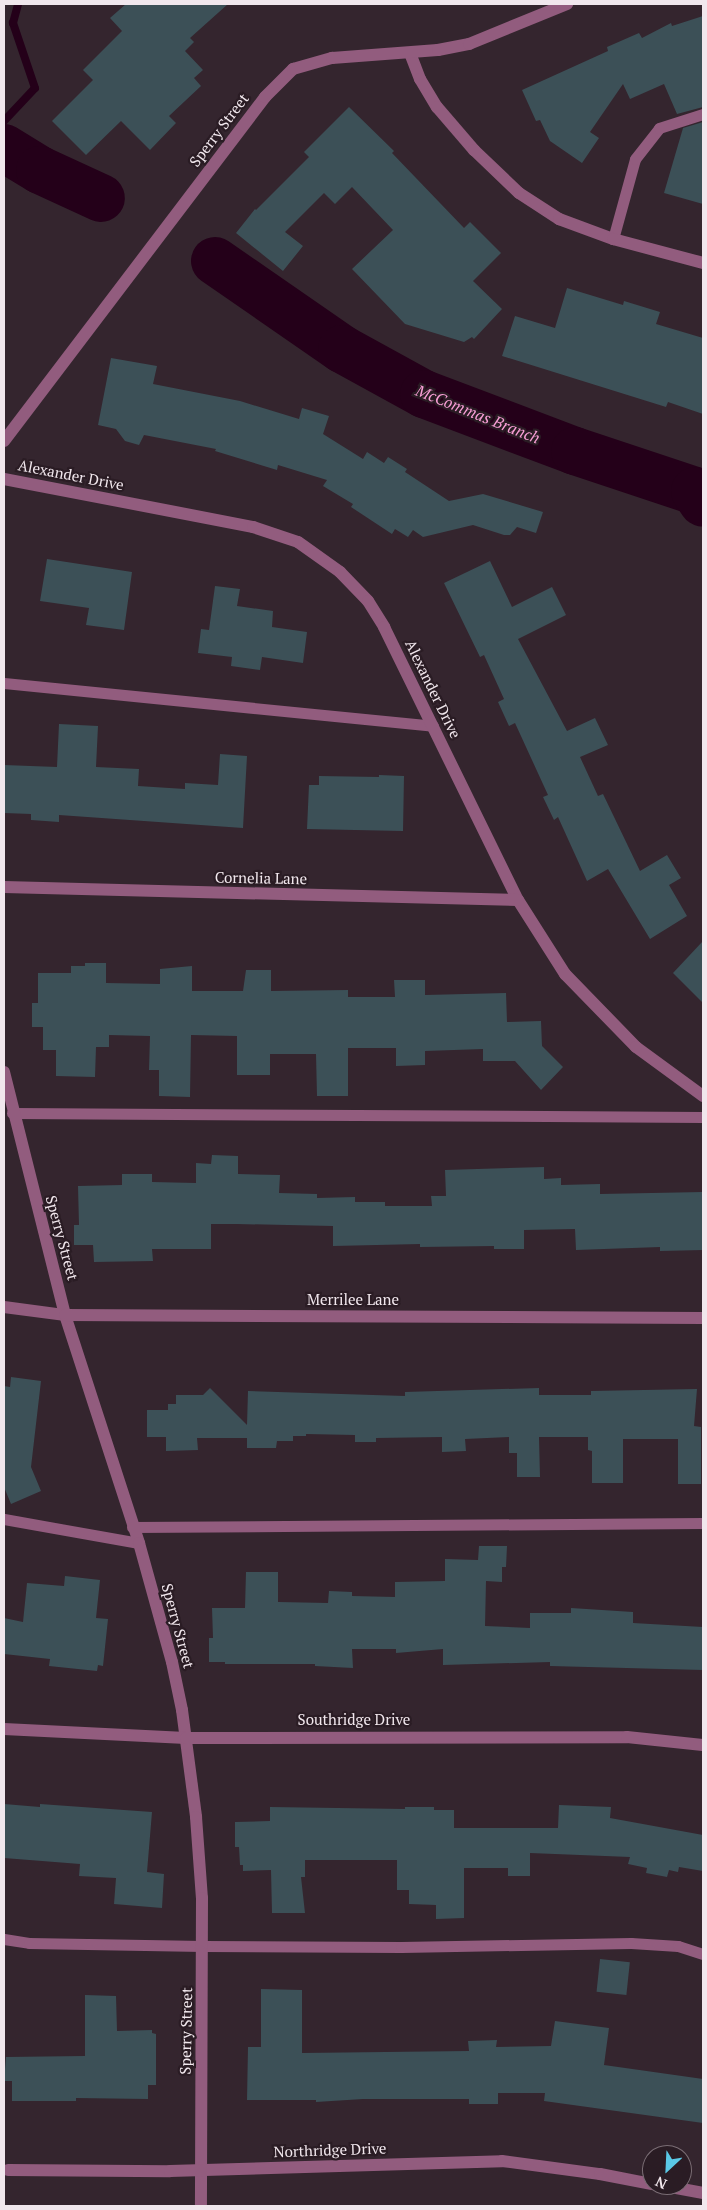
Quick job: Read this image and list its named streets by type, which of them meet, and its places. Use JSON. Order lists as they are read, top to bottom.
{
  "streets": {
    "street": [
      "Sperry Street",
      "Alexander Drive",
      "Cornelia Lane",
      "Merrilee Lane",
      "Southridge Drive",
      "Northridge Drive"
    ]
  },
  "crossings": [
    ["Sperry Street", "Merrilee Lane"],
    ["Sperry Street", "Southridge Drive"],
    ["Sperry Street", "Northridge Drive"],
    ["Alexander Drive", "Cornelia Lane"]
  ],
  "water": ["McCommas Branch"],
  "north": "bottom left"
}
